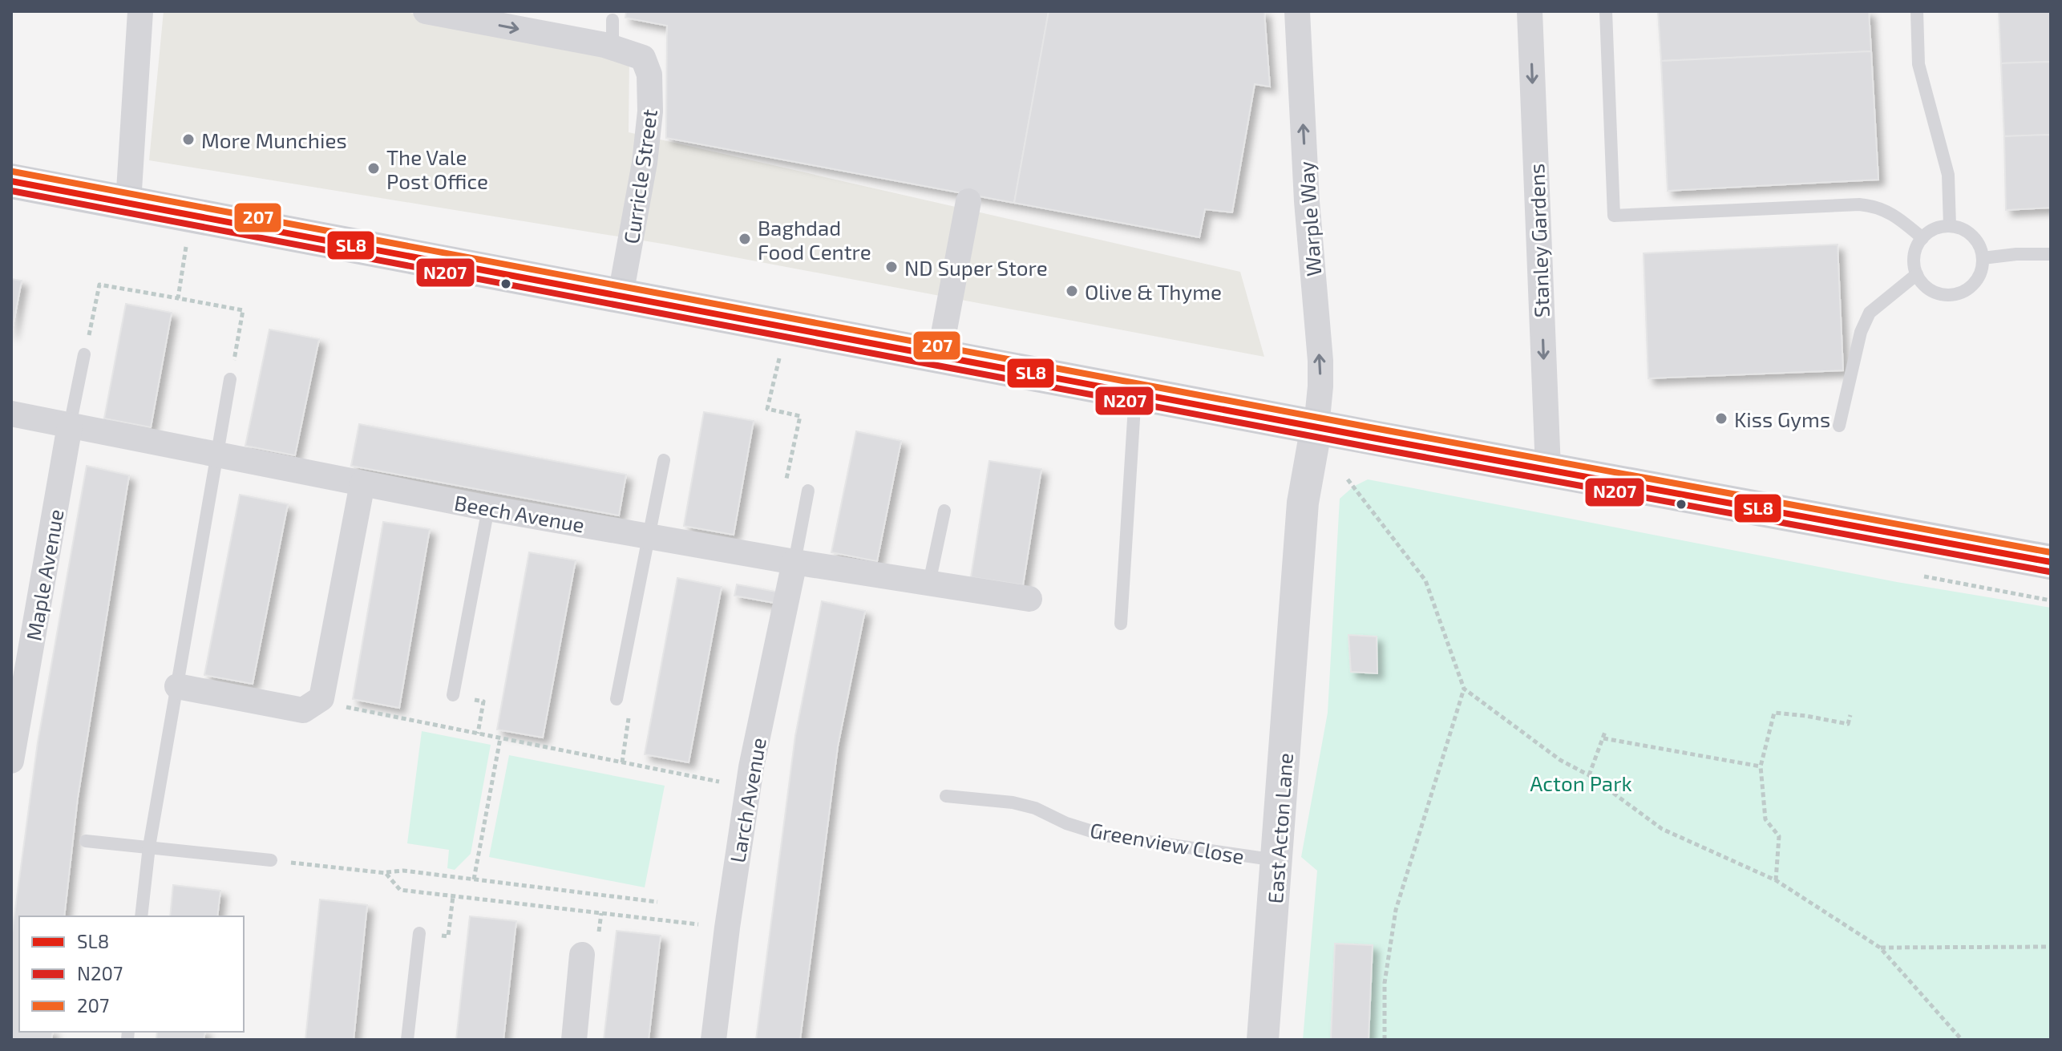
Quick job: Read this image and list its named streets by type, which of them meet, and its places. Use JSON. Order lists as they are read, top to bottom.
{
  "streets": {
    "street": [
      "Curricle Street",
      "Warple Way",
      "Stanley Gardens",
      "Beech Avenue",
      "Maple Avenue",
      "Larch Avenue",
      "East Acton Lane"
    ],
    "lane": ["Greenview Close"]
  },
  "crossings": [
    ["Warple Way", "East Acton Lane"],
    ["Beech Avenue", "Maple Avenue"],
    ["Beech Avenue", "Larch Avenue"],
    ["East Acton Lane", "Greenview Close"]
  ],
  "one_way": ["Warple Way", "Stanley Gardens"],
  "parks": ["Acton Park"],
  "places": [
    "More Munchies",
    "The Vale Post Office",
    "Baghdad Food Centre",
    "ND Super Store",
    "Olive & Thyme",
    "Kiss Gyms"
  ],
  "lines": ["transit line 207", "transit line SL8", "transit line N207"],
  "legend": ["SL8", "N207", "207"]
}
